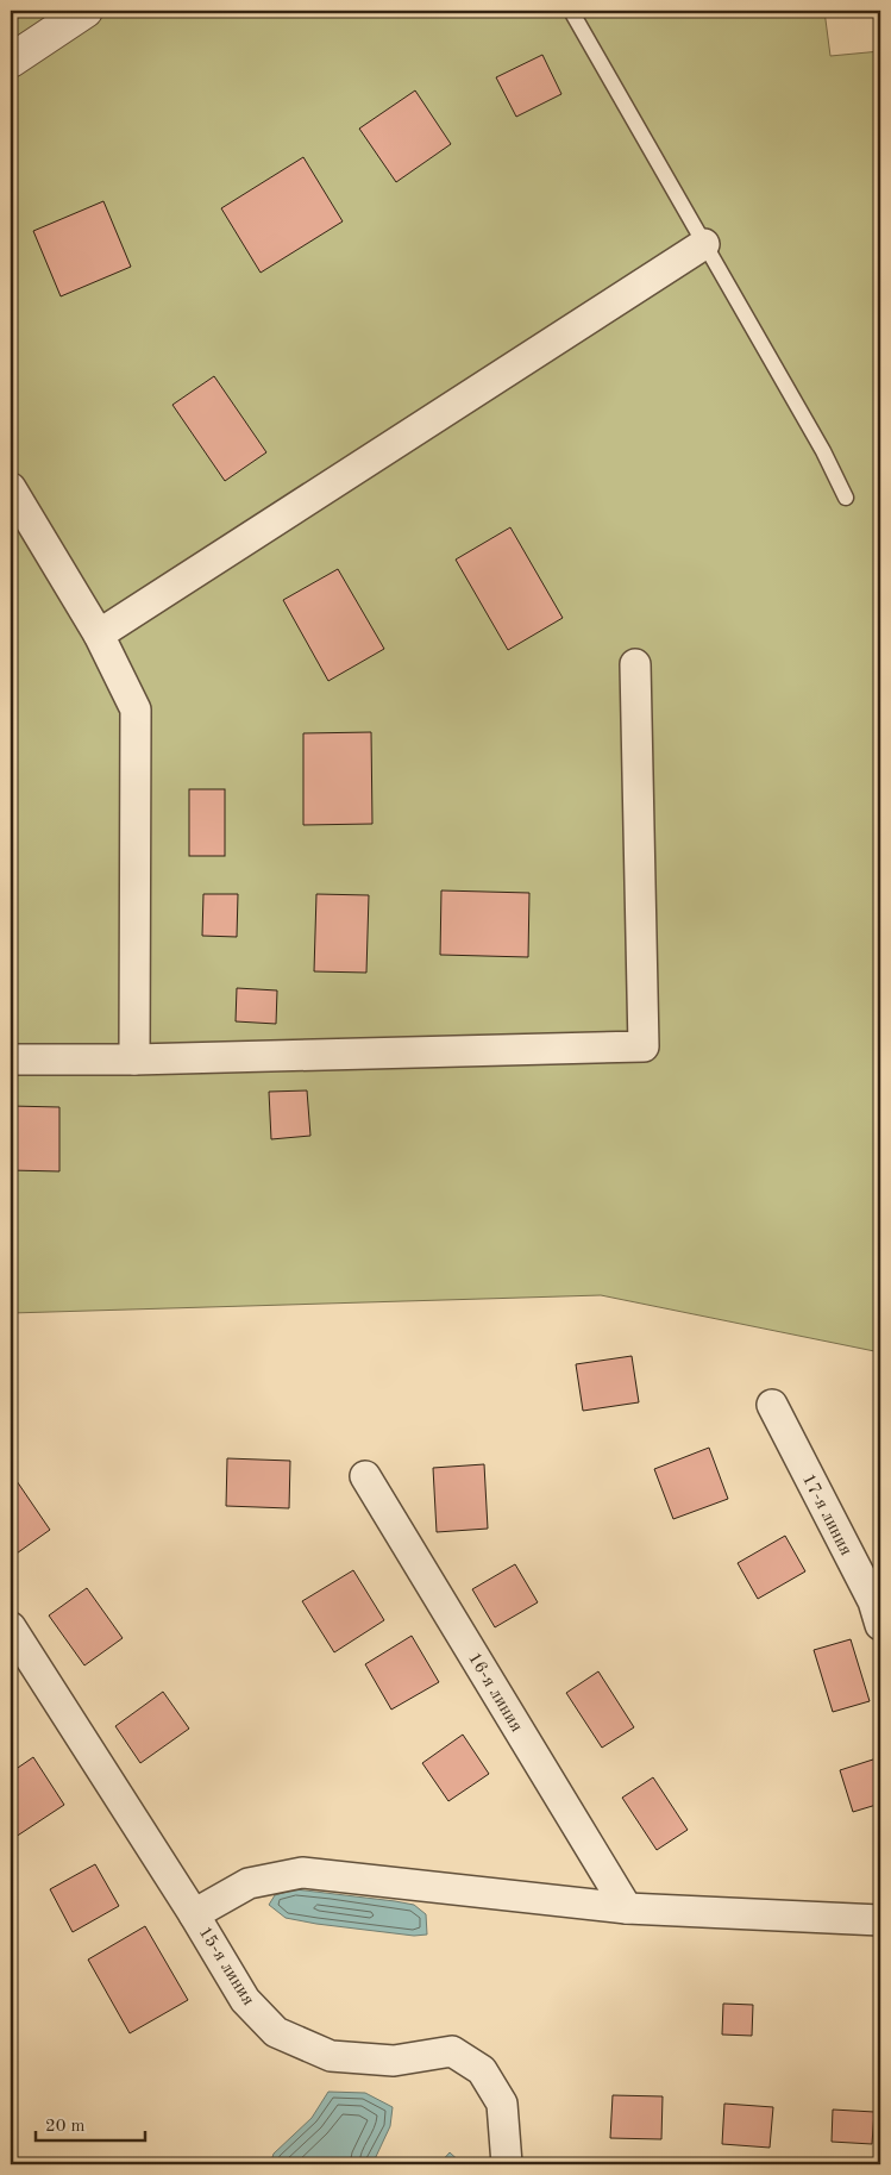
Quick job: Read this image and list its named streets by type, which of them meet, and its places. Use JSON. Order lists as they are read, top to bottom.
{
  "streets": {
    "street": ["17-я линия", "16-я линия", "15-я линия"]
  },
  "scale_bar": "20 m"
}
